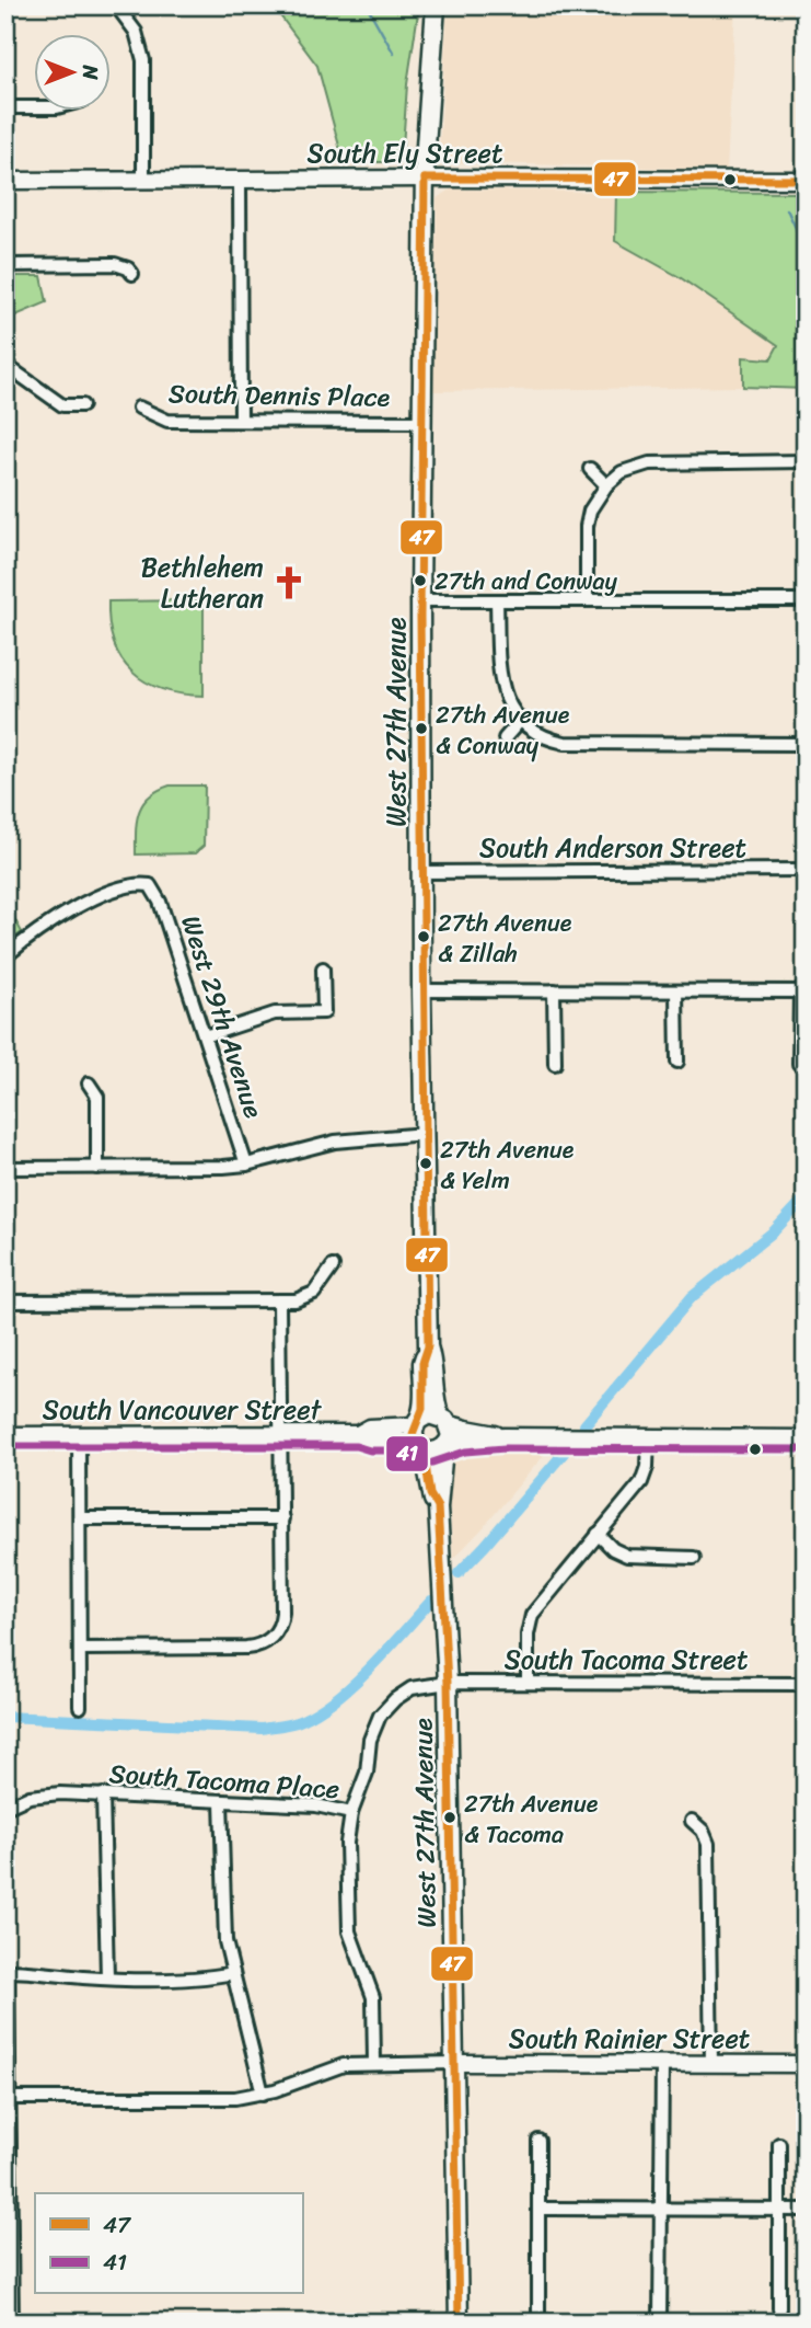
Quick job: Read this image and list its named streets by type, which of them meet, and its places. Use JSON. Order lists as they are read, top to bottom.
{
  "streets": {
    "main road": ["West 27th Avenue"],
    "street": [
      "South Ely Street",
      "South Dennis Place",
      "South Anderson Street",
      "West 29th Avenue",
      "South Vancouver Street",
      "South Tacoma Street",
      "South Tacoma Place",
      "South Rainier Street"
    ]
  },
  "crossings": [
    ["South Ely Street", "West 27th Avenue"],
    ["South Dennis Place", "West 27th Avenue"],
    ["West 27th Avenue", "South Anderson Street"],
    ["West 27th Avenue", "South Vancouver Street"],
    ["West 27th Avenue", "South Tacoma Street"],
    ["West 27th Avenue", "South Tacoma Place"],
    ["West 27th Avenue", "South Rainier Street"],
    ["South Tacoma Street", "South Tacoma Place"]
  ],
  "places": {
    "other": [
      "27th and Conway",
      "27th Avenue & Conway",
      "27th Avenue & Zillah",
      "27th Avenue & Yelm",
      "27th Avenue & Tacoma"
    ],
    "church": ["Bethlehem Lutheran"]
  },
  "lines": ["transit line 47", "transit line 41"],
  "legend": ["47", "41"],
  "north": "right"
}
